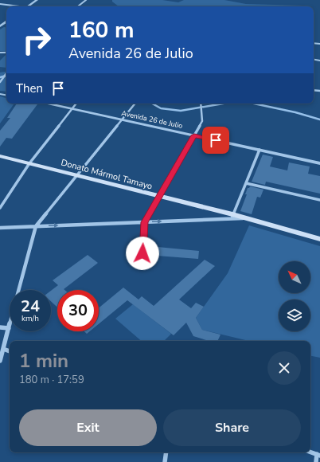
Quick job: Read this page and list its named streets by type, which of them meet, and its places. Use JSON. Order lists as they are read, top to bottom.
{
  "streets": {
    "main road": ["Donato Mármol Tamayo"],
    "street": ["Avenida 26 de Julio"]
  },
  "north": "top left",
  "page": {
    "turn": ["160 m", "Avenida 26 de Julio"],
    "then": "Then",
    "speed": "24 km/h",
    "limit": "30",
    "heading": ["1 min", "180 m · 17:59"],
    "buttons": ["Exit", "Share"]
  }
}
